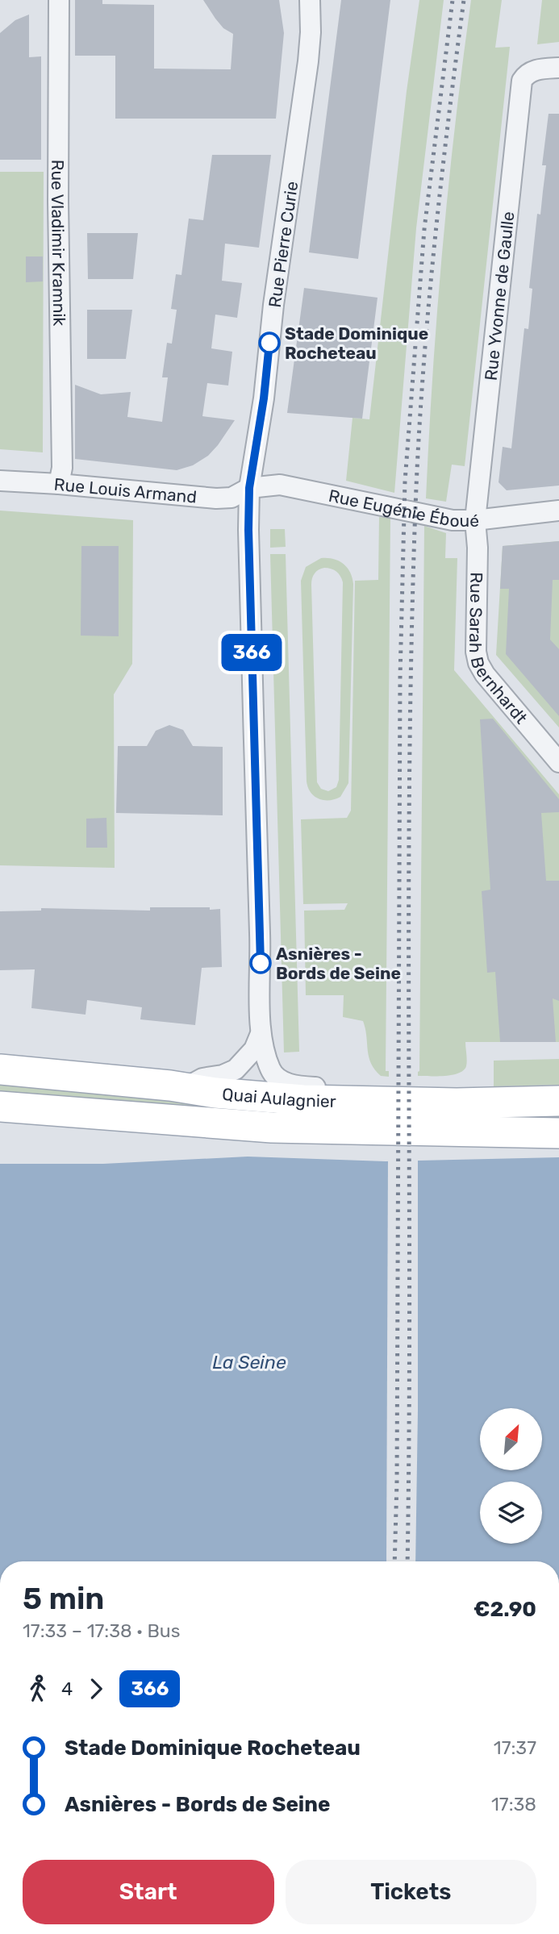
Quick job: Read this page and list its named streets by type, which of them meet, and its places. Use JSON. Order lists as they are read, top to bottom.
{
  "streets": {
    "main road": ["Quai Aulagnier"],
    "street": [
      "Rue Vladimir Kramnik",
      "Rue Pierre Curie",
      "Rue Yvonne de Gaulle",
      "Rue Louis Armand",
      "Rue Eugénie Éboué",
      "Rue Sarah Bernhardt"
    ]
  },
  "crossings": [
    ["Rue Vladimir Kramnik", "Rue Louis Armand"],
    ["Rue Pierre Curie", "Rue Louis Armand"],
    ["Rue Pierre Curie", "Rue Eugénie Éboué"],
    ["Rue Yvonne de Gaulle", "Rue Eugénie Éboué"],
    ["Rue Yvonne de Gaulle", "Rue Sarah Bernhardt"],
    ["Rue Louis Armand", "Rue Eugénie Éboué"],
    ["Rue Eugénie Éboué", "Rue Sarah Bernhardt"]
  ],
  "water": ["La Seine"],
  "places": ["Stade Dominique Rocheteau", "Asnières - Bords de Seine"],
  "lines": ["bus line 366"],
  "north": "top right",
  "page": {
    "on_map": "366",
    "heading": ["5 min", "17:33 – 17:38 · Bus", "€2.90"],
    "legs": ["4", "366"],
    "list": [
      {
        "name": "Stade Dominique Rocheteau",
        "value": "17:37"
      },
      {
        "name": "Asnières - Bords de Seine",
        "value": "17:38"
      }
    ],
    "buttons": ["Start", "Tickets"]
  }
}
